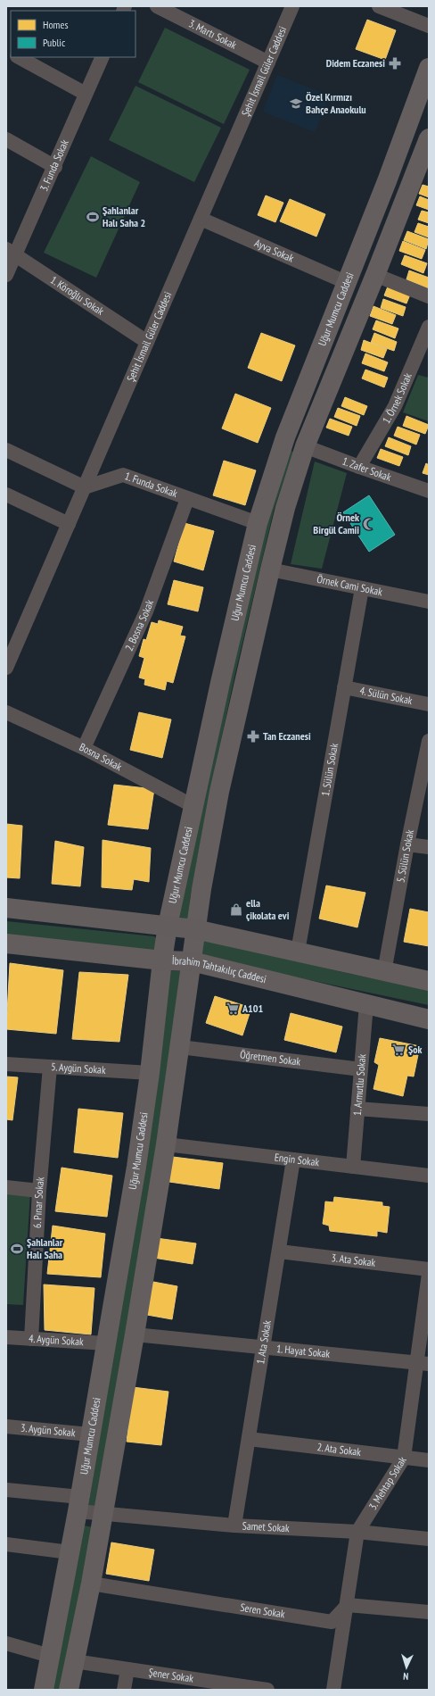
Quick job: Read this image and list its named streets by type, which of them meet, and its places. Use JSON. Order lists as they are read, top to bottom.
{
  "streets": {
    "main road": ["İbrahim Tahtakılıç Caddesi"],
    "street": [
      "3. Martı Sokak",
      "Şehit İsmail Güler Caddesi",
      "3. Funda Sokak",
      "Ayva Sokak",
      "1. Köroğlu Sokak",
      "Uğur Mumcu Caddesi",
      "1. Örnek Sokak",
      "1. Zafer Sokak",
      "1. Funda Sokak",
      "Örnek Cami Sokak",
      "2. Bosna Sokak",
      "4. Sülün Sokak",
      "Bosna Sokak",
      "1. Sülün Sokak",
      "5. Sülün Sokak",
      "Öğretmen Sokak",
      "5. Aygün Sokak",
      "1. Armutlu Sokak",
      "Engin Sokak",
      "6. Pınar Sokak",
      "3. Ata Sokak",
      "4. Aygün Sokak",
      "1. Ata Sokak",
      "1. Hayat Sokak",
      "3. Aygün Sokak",
      "2. Ata Sokak",
      "3. Mehtap Sokak",
      "Samet Sokak",
      "Seren Sokak",
      "Şener Sokak"
    ]
  },
  "crossings": [
    ["3. Martı Sokak", "Şehit İsmail Güler Caddesi"],
    ["Şehit İsmail Güler Caddesi", "Ayva Sokak"],
    ["Şehit İsmail Güler Caddesi", "1. Köroğlu Sokak"],
    ["Şehit İsmail Güler Caddesi", "1. Funda Sokak"],
    ["3. Funda Sokak", "1. Köroğlu Sokak"],
    ["Ayva Sokak", "Uğur Mumcu Caddesi"],
    ["Uğur Mumcu Caddesi", "1. Zafer Sokak"],
    ["Uğur Mumcu Caddesi", "1. Funda Sokak"],
    ["Uğur Mumcu Caddesi", "Örnek Cami Sokak"],
    ["Uğur Mumcu Caddesi", "Bosna Sokak"],
    ["Uğur Mumcu Caddesi", "İbrahim Tahtakılıç Caddesi"],
    ["Uğur Mumcu Caddesi", "Öğretmen Sokak"],
    ["Uğur Mumcu Caddesi", "5. Aygün Sokak"],
    ["Uğur Mumcu Caddesi", "Engin Sokak"],
    ["Uğur Mumcu Caddesi", "4. Aygün Sokak"],
    ["Uğur Mumcu Caddesi", "1. Hayat Sokak"],
    ["Uğur Mumcu Caddesi", "3. Aygün Sokak"],
    ["Uğur Mumcu Caddesi", "Samet Sokak"],
    ["Uğur Mumcu Caddesi", "Seren Sokak"],
    ["Uğur Mumcu Caddesi", "Şener Sokak"],
    ["1. Örnek Sokak", "1. Zafer Sokak"],
    ["1. Funda Sokak", "2. Bosna Sokak"],
    ["Örnek Cami Sokak", "1. Sülün Sokak"],
    ["2. Bosna Sokak", "Bosna Sokak"],
    ["4. Sülün Sokak", "1. Sülün Sokak"],
    ["İbrahim Tahtakılıç Caddesi", "1. Armutlu Sokak"],
    ["Öğretmen Sokak", "1. Armutlu Sokak"],
    ["5. Aygün Sokak", "6. Pınar Sokak"],
    ["1. Armutlu Sokak", "Engin Sokak"],
    ["Engin Sokak", "1. Ata Sokak"],
    ["6. Pınar Sokak", "4. Aygün Sokak"],
    ["3. Ata Sokak", "1. Ata Sokak"],
    ["1. Ata Sokak", "1. Hayat Sokak"],
    ["1. Ata Sokak", "2. Ata Sokak"],
    ["1. Ata Sokak", "Samet Sokak"],
    ["1. Hayat Sokak", "3. Mehtap Sokak"],
    ["2. Ata Sokak", "3. Mehtap Sokak"],
    ["3. Mehtap Sokak", "Samet Sokak"],
    ["3. Mehtap Sokak", "Seren Sokak"]
  ],
  "places": {
    "pharmacy": ["Didem Eczanesi", "Tan Eczanesi"],
    "school or university": ["Özel Kırmızı Bahçe Anaokulu"],
    "sports": ["Şahlanlar Halı Saha 2", "Şahlanlar Halı Saha"],
    "mosque": ["Örnek Birgül Camii"],
    "shop": ["ella çikolata evi"],
    "supermarket": ["A101", "Şok"]
  },
  "legend": ["Homes", "Public"],
  "north": "bottom"
}
